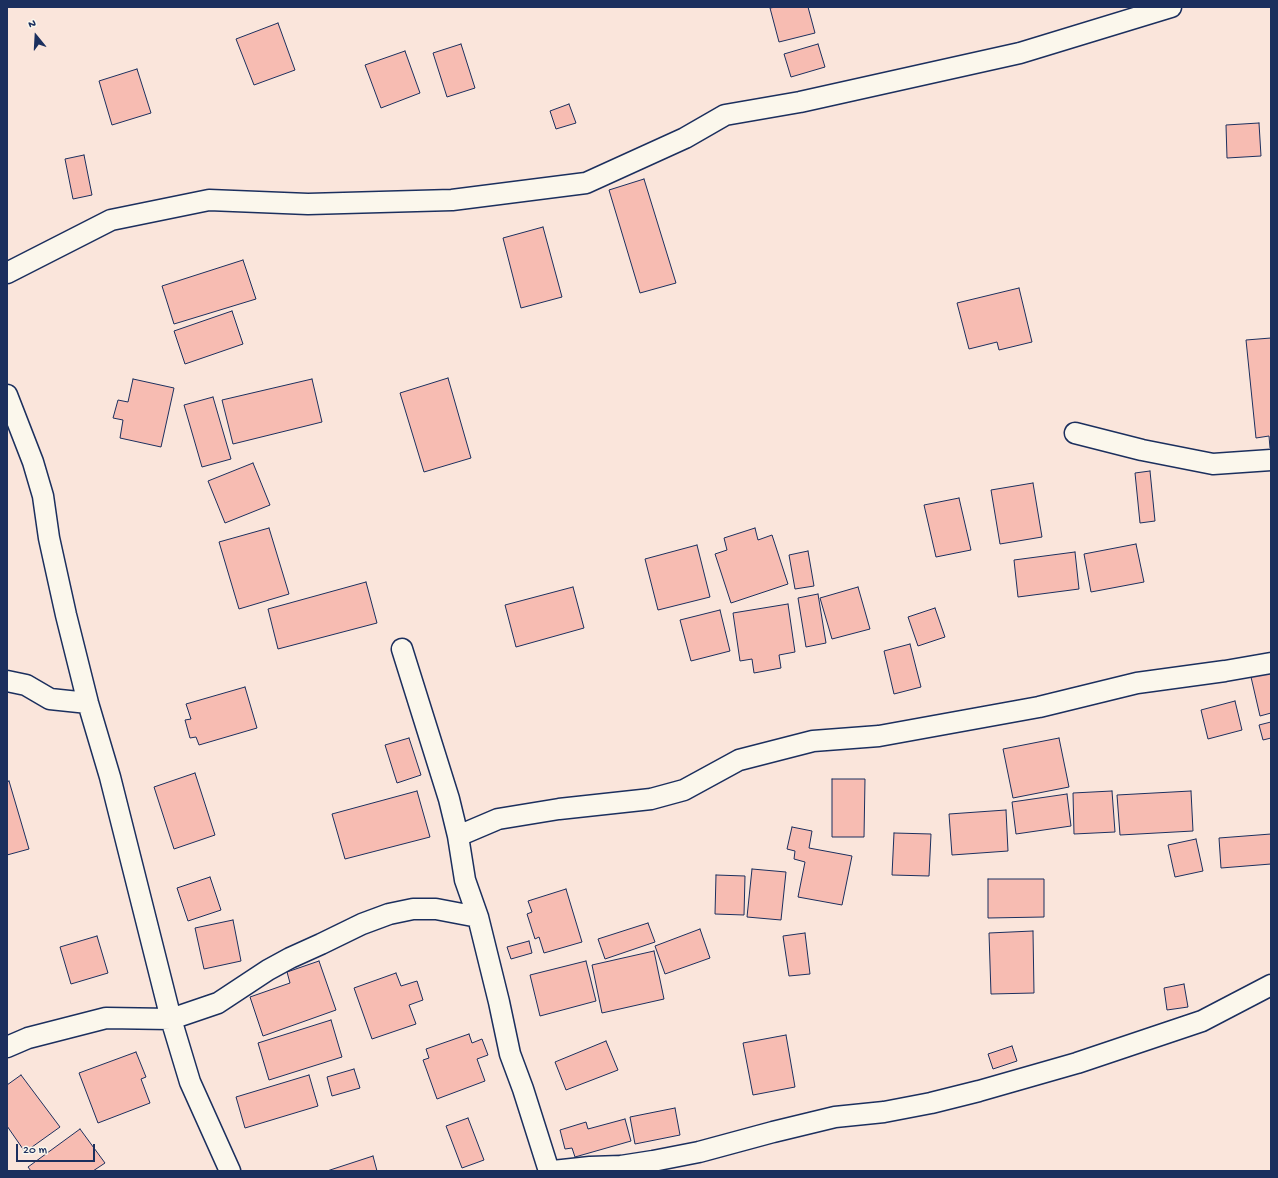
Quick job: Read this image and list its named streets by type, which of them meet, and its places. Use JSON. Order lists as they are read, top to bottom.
{
  "scale_bar": "20 m",
  "north": "top"
}
